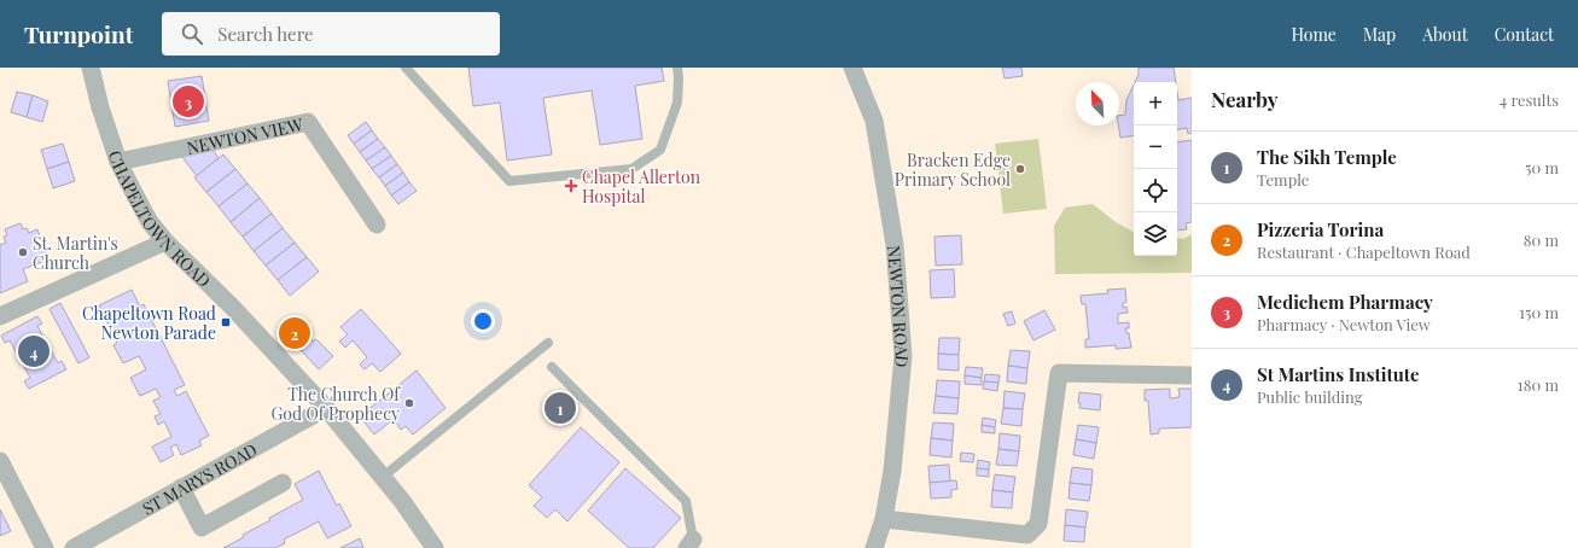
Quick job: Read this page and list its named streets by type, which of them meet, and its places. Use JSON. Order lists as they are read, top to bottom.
{
  "streets": {
    "street": [
      "NEWTON VIEW",
      "CHAPELTOWN ROAD",
      "NEWTON ROAD",
      "ST MARYS ROAD"
    ]
  },
  "crossings": [
    ["NEWTON VIEW", "CHAPELTOWN ROAD"],
    ["CHAPELTOWN ROAD", "ST MARYS ROAD"]
  ],
  "places": {
    "other": ["Bracken Edge Primary School", "St. Martin's Church", "The Church Of God Of Prophecy"],
    "health": ["Chapel Allerton Hospital"],
    "transit": ["Chapeltown Road Newton Parade"]
  },
  "north": "top left",
  "page": {
    "header": "Turnpoint",
    "search": "Search here",
    "nav": [
      "Home",
      "Map",
      "About",
      "Contact"
    ],
    "heading": ["Nearby", "4 results"],
    "map_buttons": ["+", "−"],
    "pins": [
      "3",
      "2",
      "4",
      "1"
    ],
    "list": [
      {
        "mark": "1",
        "name": "The Sikh Temple",
        "note": "Temple",
        "value": "50 m"
      },
      {
        "mark": "2",
        "name": "Pizzeria Torina",
        "note": "Restaurant · Chapeltown Road",
        "value": "80 m"
      },
      {
        "mark": "3",
        "name": "Medichem Pharmacy",
        "note": "Pharmacy · Newton View",
        "value": "150 m"
      },
      {
        "mark": "4",
        "name": "St Martins Institute",
        "note": "Public building",
        "value": "180 m"
      }
    ]
  }
}
